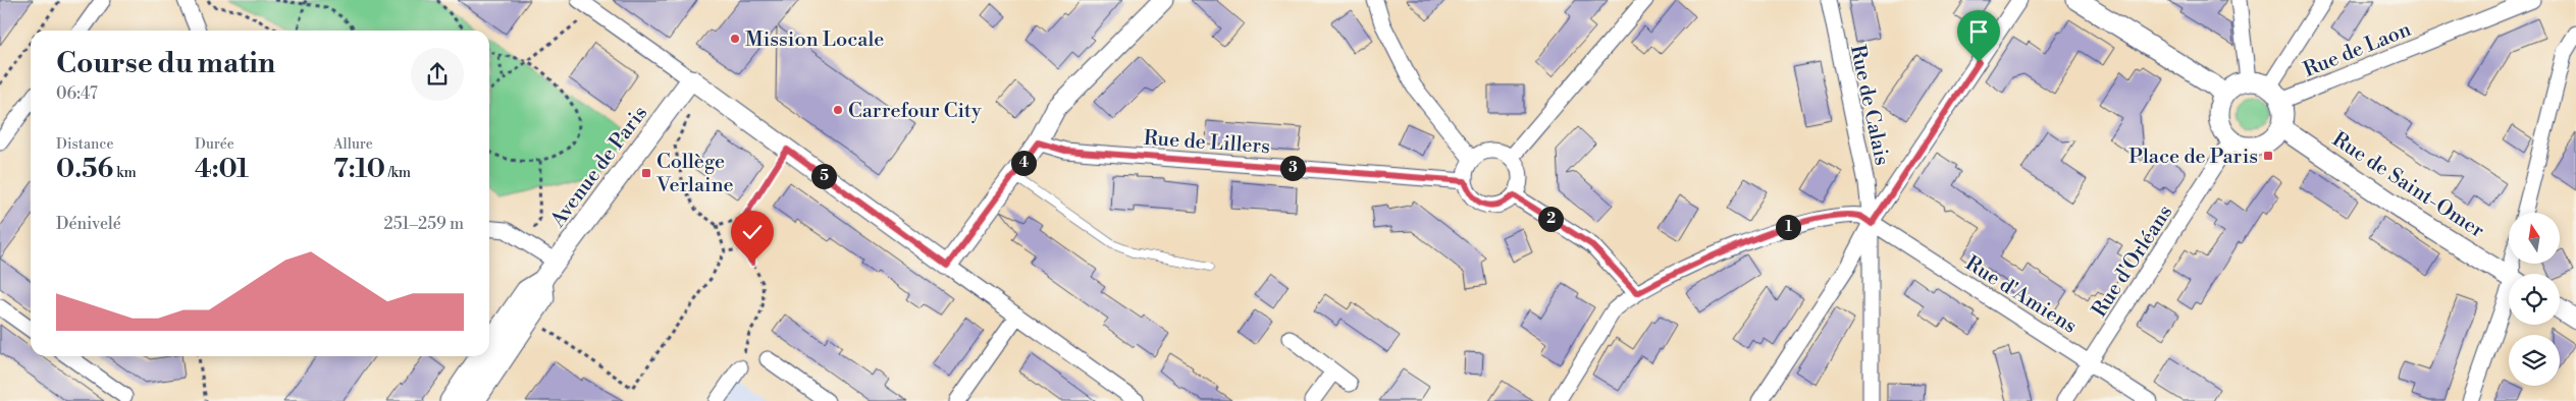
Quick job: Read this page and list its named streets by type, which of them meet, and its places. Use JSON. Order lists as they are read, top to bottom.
{
  "streets": {
    "street": [
      "Rue de Laon",
      "Rue de Calais",
      "Rue de Lillers",
      "Avenue de Paris",
      "Rue de Saint-Omer",
      "Rue d'Orléans",
      "Rue d'Amiens"
    ]
  },
  "crossings": [
    ["Rue de Laon", "Rue de Saint-Omer"],
    ["Rue de Laon", "Rue d'Orléans"],
    ["Rue de Calais", "Rue d'Amiens"],
    ["Rue de Saint-Omer", "Rue d'Orléans"],
    ["Rue d'Orléans", "Rue d'Amiens"]
  ],
  "places": {
    "other": ["Mission Locale", "Carrefour City"],
    "transit": ["Place de Paris", "Collège Verlaine"]
  },
  "north": "top",
  "page": {
    "heading": ["Course du matin", "06:47"],
    "stats": [
      ["Distance", "0.56 km"],
      ["Durée", "4:01"],
      ["Allure", "7:10 /km"]
    ],
    "pins": [
      "4",
      "3",
      "5",
      "2",
      "1"
    ],
    "chart": ["Dénivelé", "251–259 m"]
  }
}
